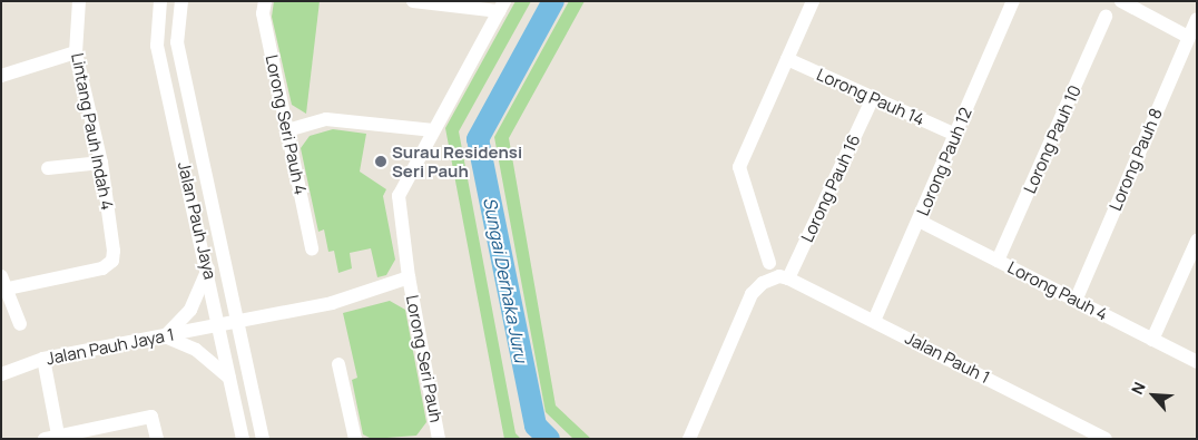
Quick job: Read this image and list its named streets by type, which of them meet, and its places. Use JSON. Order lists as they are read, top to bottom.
{
  "streets": {
    "street": [
      "Lorong Pauh 14",
      "Lorong Seri Pauh 4",
      "Lintang Pauh Indah 4",
      "Lorong Pauh 10",
      "Lorong Pauh 8",
      "Lorong Pauh 12",
      "Lorong Pauh 16",
      "Jalan Pauh Jaya",
      "Lorong Pauh 4",
      "Jalan Pauh Jaya 1",
      "Jalan Pauh 1",
      "Lorong Seri Pauh"
    ]
  },
  "crossings": [
    ["Lorong Pauh 14", "Lorong Pauh 12"],
    ["Lorong Pauh 14", "Lorong Pauh 16"],
    ["Lorong Pauh 10", "Lorong Pauh 4"],
    ["Lorong Pauh 8", "Lorong Pauh 4"],
    ["Lorong Pauh 12", "Lorong Pauh 4"],
    ["Lorong Pauh 12", "Jalan Pauh 1"],
    ["Lorong Pauh 16", "Jalan Pauh 1"],
    ["Jalan Pauh Jaya", "Jalan Pauh Jaya 1"],
    ["Jalan Pauh Jaya", "Lorong Seri Pauh"],
    ["Jalan Pauh Jaya 1", "Lorong Seri Pauh"]
  ],
  "water": ["Sungai Derhaka Juru"],
  "places": ["Surau Residensi Seri Pauh"],
  "north": "top left"
}
